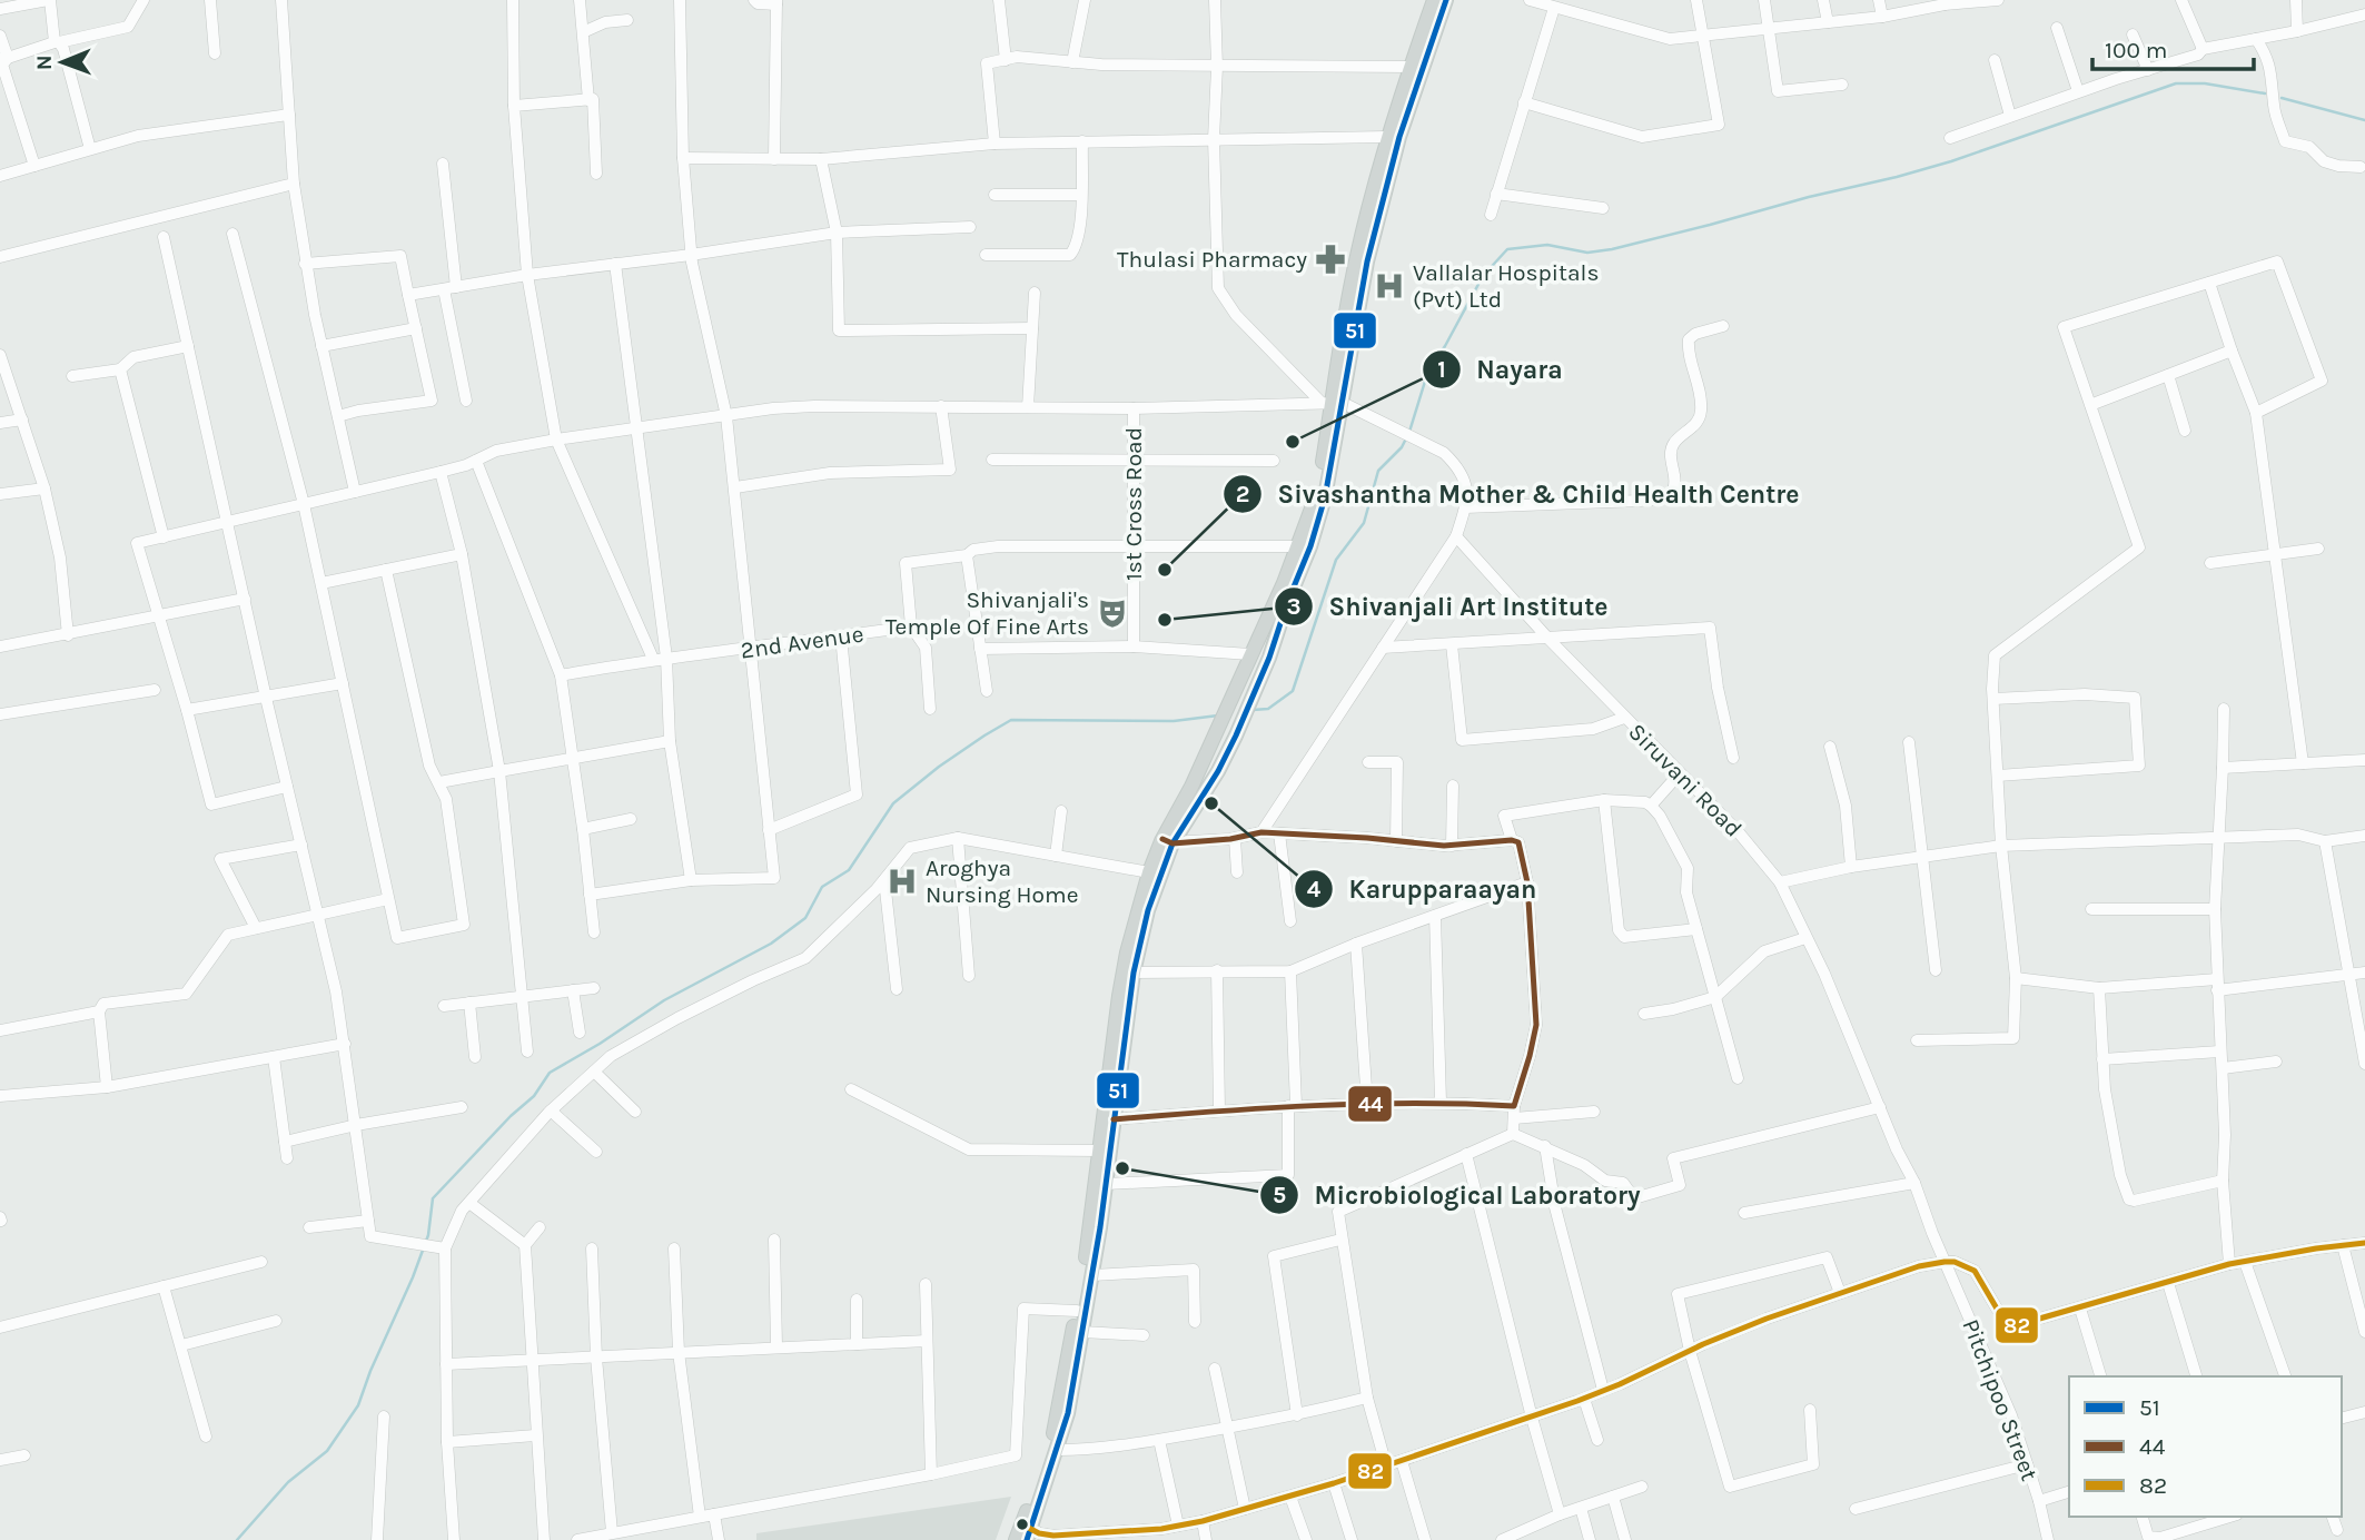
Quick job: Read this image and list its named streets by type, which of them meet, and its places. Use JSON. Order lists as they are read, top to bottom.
{
  "streets": {
    "street": [
      "1st Cross Road",
      "2nd Avenue",
      "Siruvani Road",
      "Pitchipoo Street"
    ]
  },
  "crossings": [
    ["Siruvani Road", "Pitchipoo Street"]
  ],
  "places": {
    "pharmacy": ["Thulasi Pharmacy"],
    "hospital": ["Vallalar Hospitals (Pvt) Ltd", "Aroghya Nursing Home"],
    "other": [
      "Nayara",
      "Sivashantha Mother & Child Health Centre",
      "Shivanjali Art Institute",
      "Karupparaayan",
      "Microbiological Laboratory"
    ],
    "theatre": ["Shivanjali's Temple Of Fine Arts"]
  },
  "lines": ["transit line 51", "transit line 44", "transit line 82"],
  "legend": ["51", "44", "82"],
  "scale_bar": "100 m",
  "north": "left"
}
